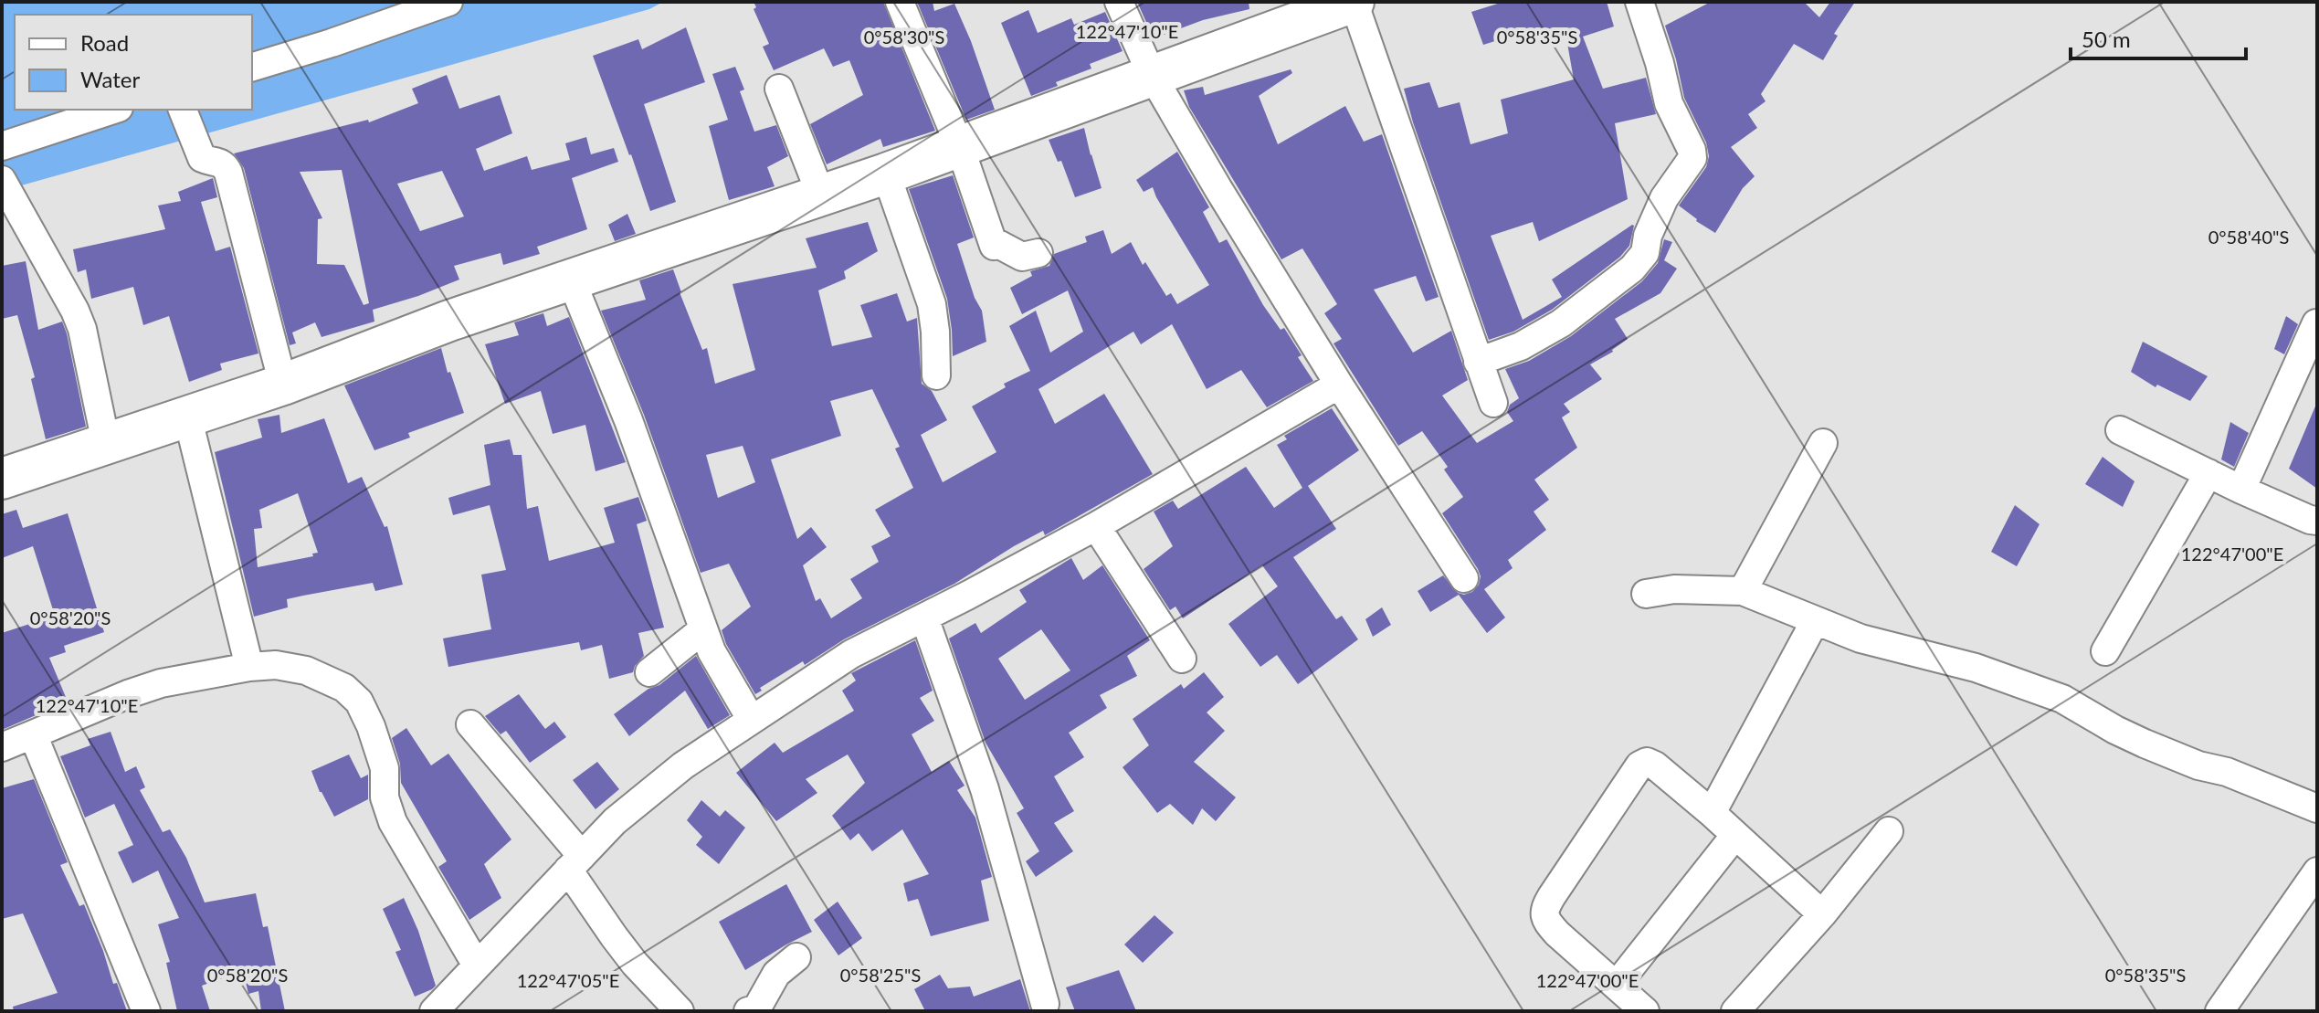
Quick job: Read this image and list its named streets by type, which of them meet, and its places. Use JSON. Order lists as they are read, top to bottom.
{
  "legend": ["Road", "Water"],
  "scale_bar": "50 m",
  "coordinates": [
    "122°47'10\"E",
    "0°58'30\"S",
    "0°58'35\"S",
    "0°58'40\"S",
    "122°47'00\"E",
    "0°58'20\"S",
    "0°58'25\"S",
    "122°47'05\"E"
  ]
}
